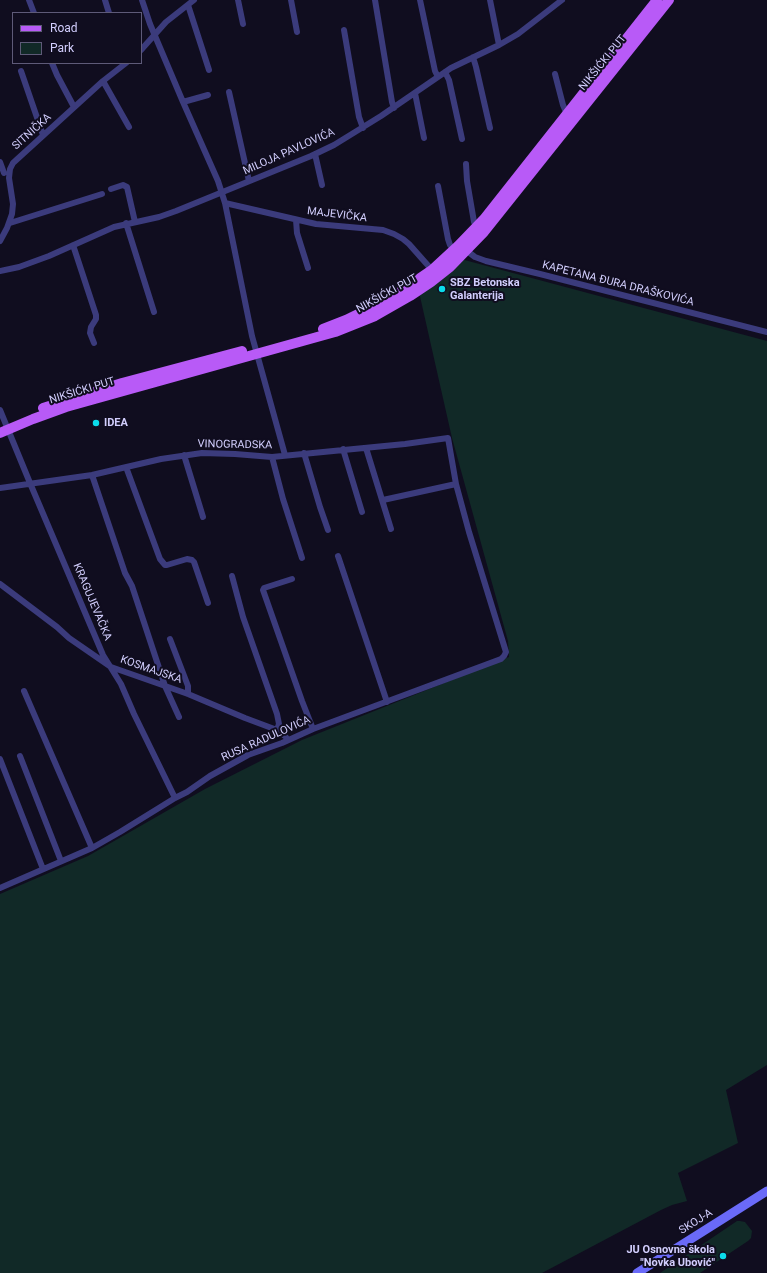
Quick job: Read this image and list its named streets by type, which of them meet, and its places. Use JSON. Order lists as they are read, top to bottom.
{
  "streets": {
    "main road": ["NIKŠIĆKI PUT", "SKOJ-A"],
    "street": [
      "SITNIČKA",
      "MILOJA PAVLOVIĆA",
      "MAJEVIČKA",
      "KAPETANA ĐURA DRAŠKOVIĆA",
      "VINOGRADSKA",
      "KRAGUJEVAČKA",
      "KOSMAJSKA",
      "RUSA RADULOVIĆA"
    ]
  },
  "crossings": [
    ["NIKŠIĆKI PUT", "KAPETANA ĐURA DRAŠKOVIĆA"],
    ["NIKŠIĆKI PUT", "KRAGUJEVAČKA"],
    ["VINOGRADSKA", "KRAGUJEVAČKA"],
    ["VINOGRADSKA", "RUSA RADULOVIĆA"],
    ["KRAGUJEVAČKA", "KOSMAJSKA"],
    ["KRAGUJEVAČKA", "RUSA RADULOVIĆA"],
    ["KOSMAJSKA", "RUSA RADULOVIĆA"]
  ],
  "places": ["SBZ Betonska Galanterija", "IDEA", "JU Osnovna škola \"Novka Ubović\""],
  "legend": ["Road", "Park"]
}
